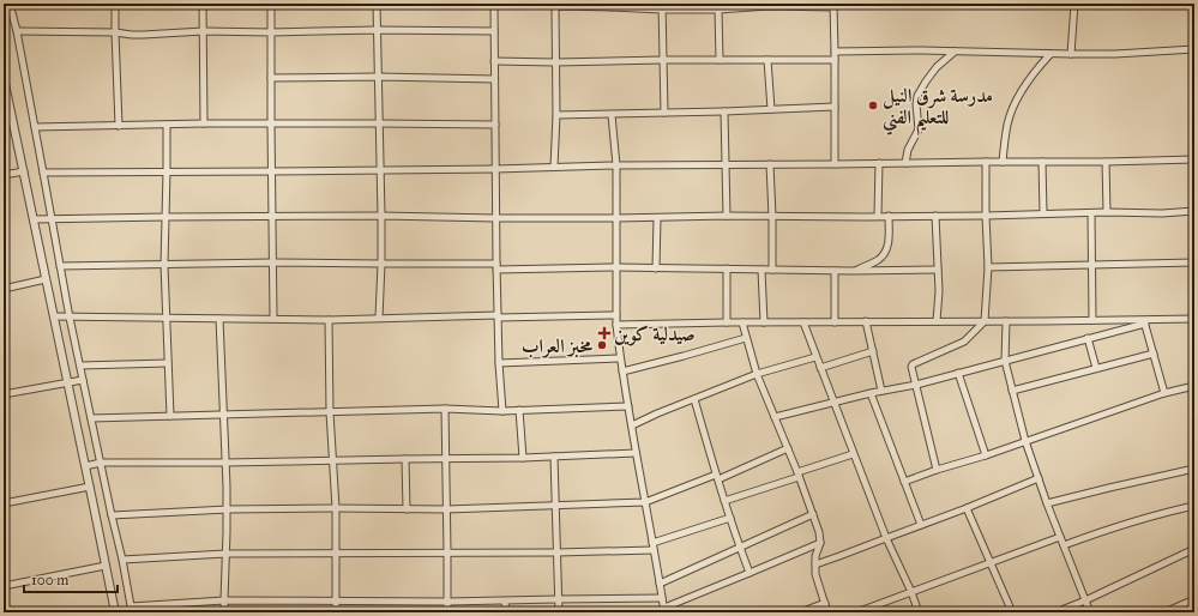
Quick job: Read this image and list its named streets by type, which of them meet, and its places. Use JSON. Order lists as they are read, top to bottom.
{
  "places": {
    "other": ["مدرسة شرق النيل للتعليم الفني", "مخبز العراب"],
    "health": ["صيدلية كوين"]
  },
  "scale_bar": "100 m"
}
